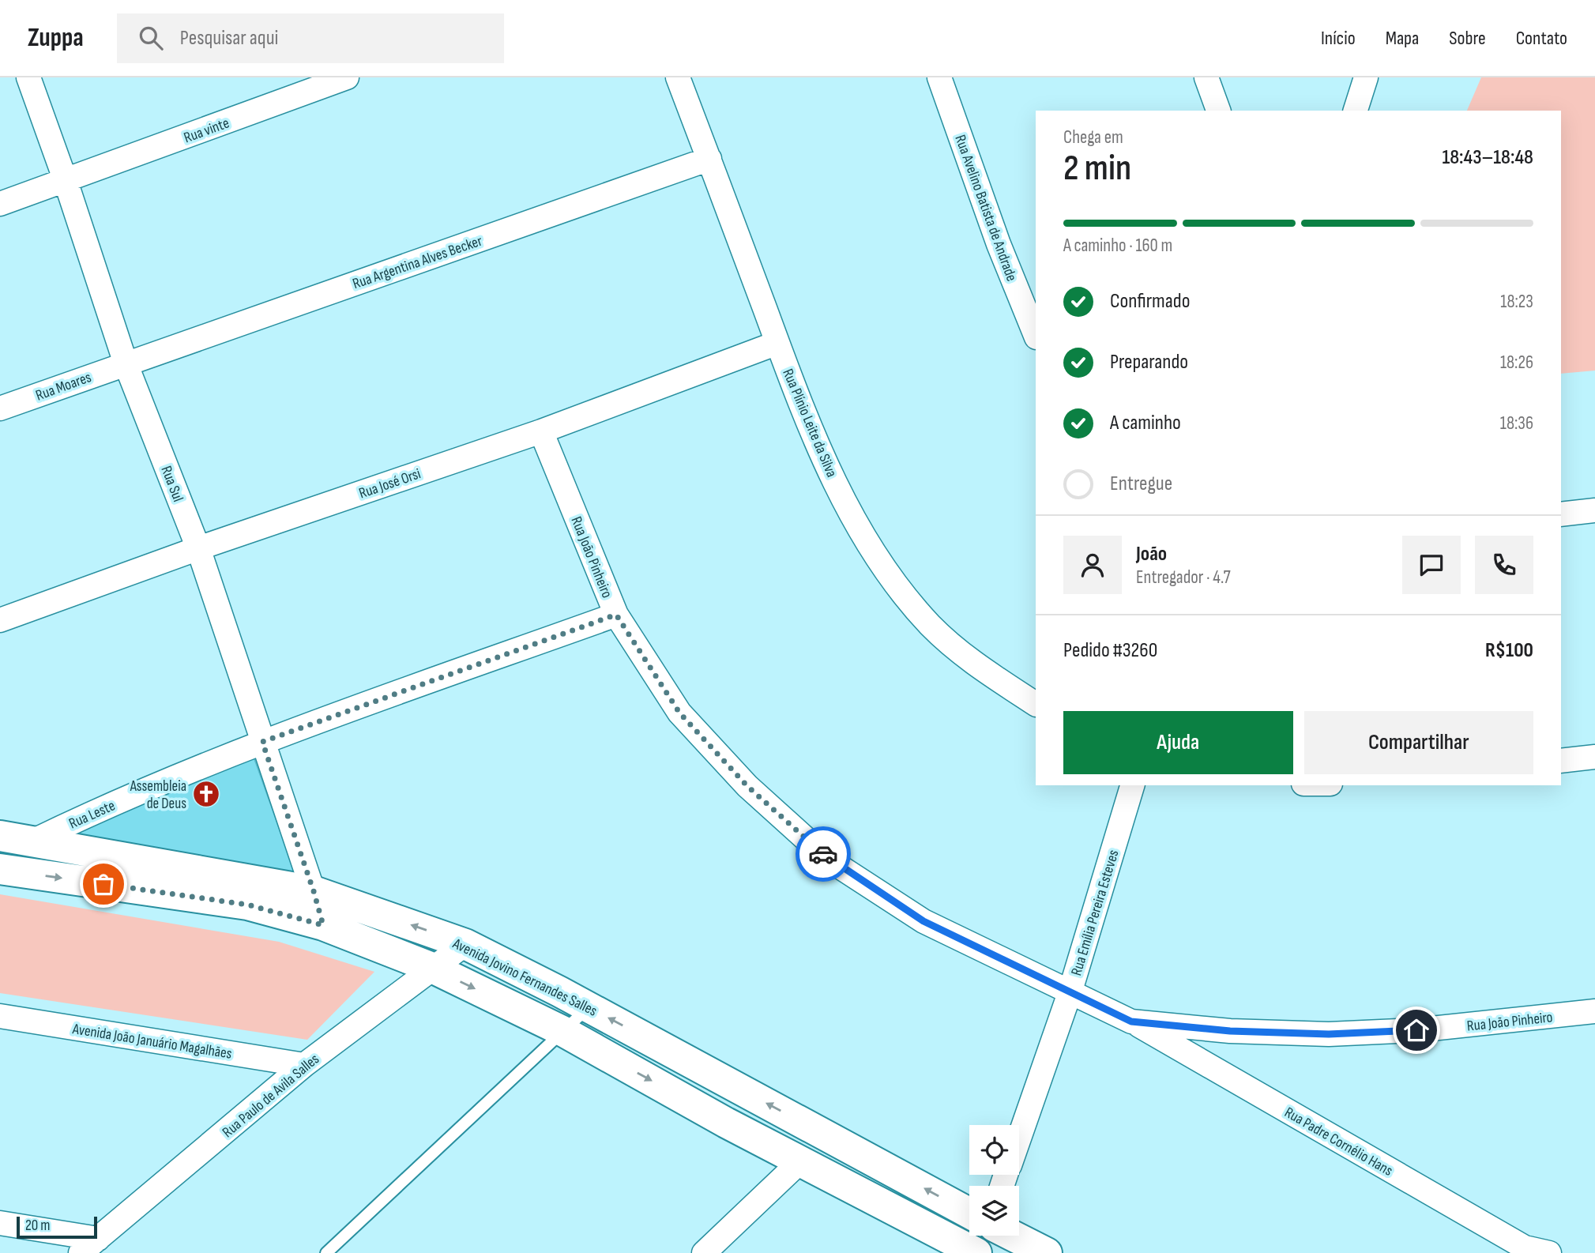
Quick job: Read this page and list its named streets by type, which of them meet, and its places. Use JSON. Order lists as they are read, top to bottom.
{
  "streets": {
    "main road": ["Avenida Jovino Fernandes Salles"],
    "street": [
      "Rua vinte",
      "Rua Avelino Batista de Andrade",
      "Rua Argentina Alves Becker",
      "Rua Moares",
      "Rua Plínio Leite da Silva",
      "Rua José Orsi",
      "Rua Sul",
      "Rua João Pinheiro",
      "Rua Leste",
      "Rua Emília Pereira Esteves",
      "Avenida João Januário Magalhães",
      "Rua Paulo de Avila Salles",
      "Rua Padre Cornélio Hans"
    ]
  },
  "crossings": [
    ["Rua vinte", "Rua Sul"],
    ["Rua Argentina Alves Becker", "Rua Moares"],
    ["Rua Argentina Alves Becker", "Rua Plínio Leite da Silva"],
    ["Rua Argentina Alves Becker", "Rua Sul"],
    ["Rua Moares", "Rua Sul"],
    ["Rua Plínio Leite da Silva", "Rua José Orsi"],
    ["Rua José Orsi", "Rua Sul"],
    ["Rua José Orsi", "Rua João Pinheiro"],
    ["Rua Sul", "Rua Leste"],
    ["Rua Sul", "Avenida Jovino Fernandes Salles"],
    ["Rua João Pinheiro", "Rua Leste"],
    ["Rua João Pinheiro", "Rua Emília Pereira Esteves"],
    ["Rua João Pinheiro", "Rua Padre Cornélio Hans"],
    ["Rua Leste", "Avenida Jovino Fernandes Salles"],
    ["Avenida Jovino Fernandes Salles", "Rua Paulo de Avila Salles"],
    ["Avenida João Januário Magalhães", "Rua Paulo de Avila Salles"]
  ],
  "places": {
    "church": ["Assembleia de Deus"]
  },
  "scale_bar": "20 m",
  "page": {
    "header": "Zuppa",
    "search": "Pesquisar aqui",
    "nav": [
      "Início",
      "Mapa",
      "Sobre",
      "Contato"
    ],
    "heading": ["2 min", "Chega em", "18:43–18:48"],
    "panel": [
      "João",
      "Entregador · 4.7",
      "Pedido #3260",
      "R$100"
    ],
    "bar": "A caminho · 160 m",
    "list": [
      ["Confirmado", "18:23"],
      ["Preparando", "18:26"],
      ["A caminho", "18:36"],
      "Entregue"
    ],
    "buttons": ["Ajuda", "Compartilhar"],
    "scale": "20 m"
  }
}
